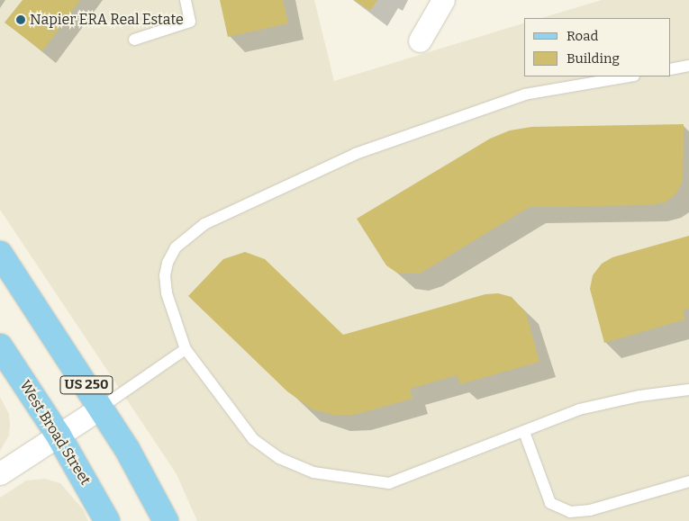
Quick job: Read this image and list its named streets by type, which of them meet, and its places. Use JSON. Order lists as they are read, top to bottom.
{
  "streets": {
    "main road": ["US 250", "West Broad Street"]
  },
  "places": ["Napier ERA Real Estate"],
  "legend": ["Road", "Building"]
}
